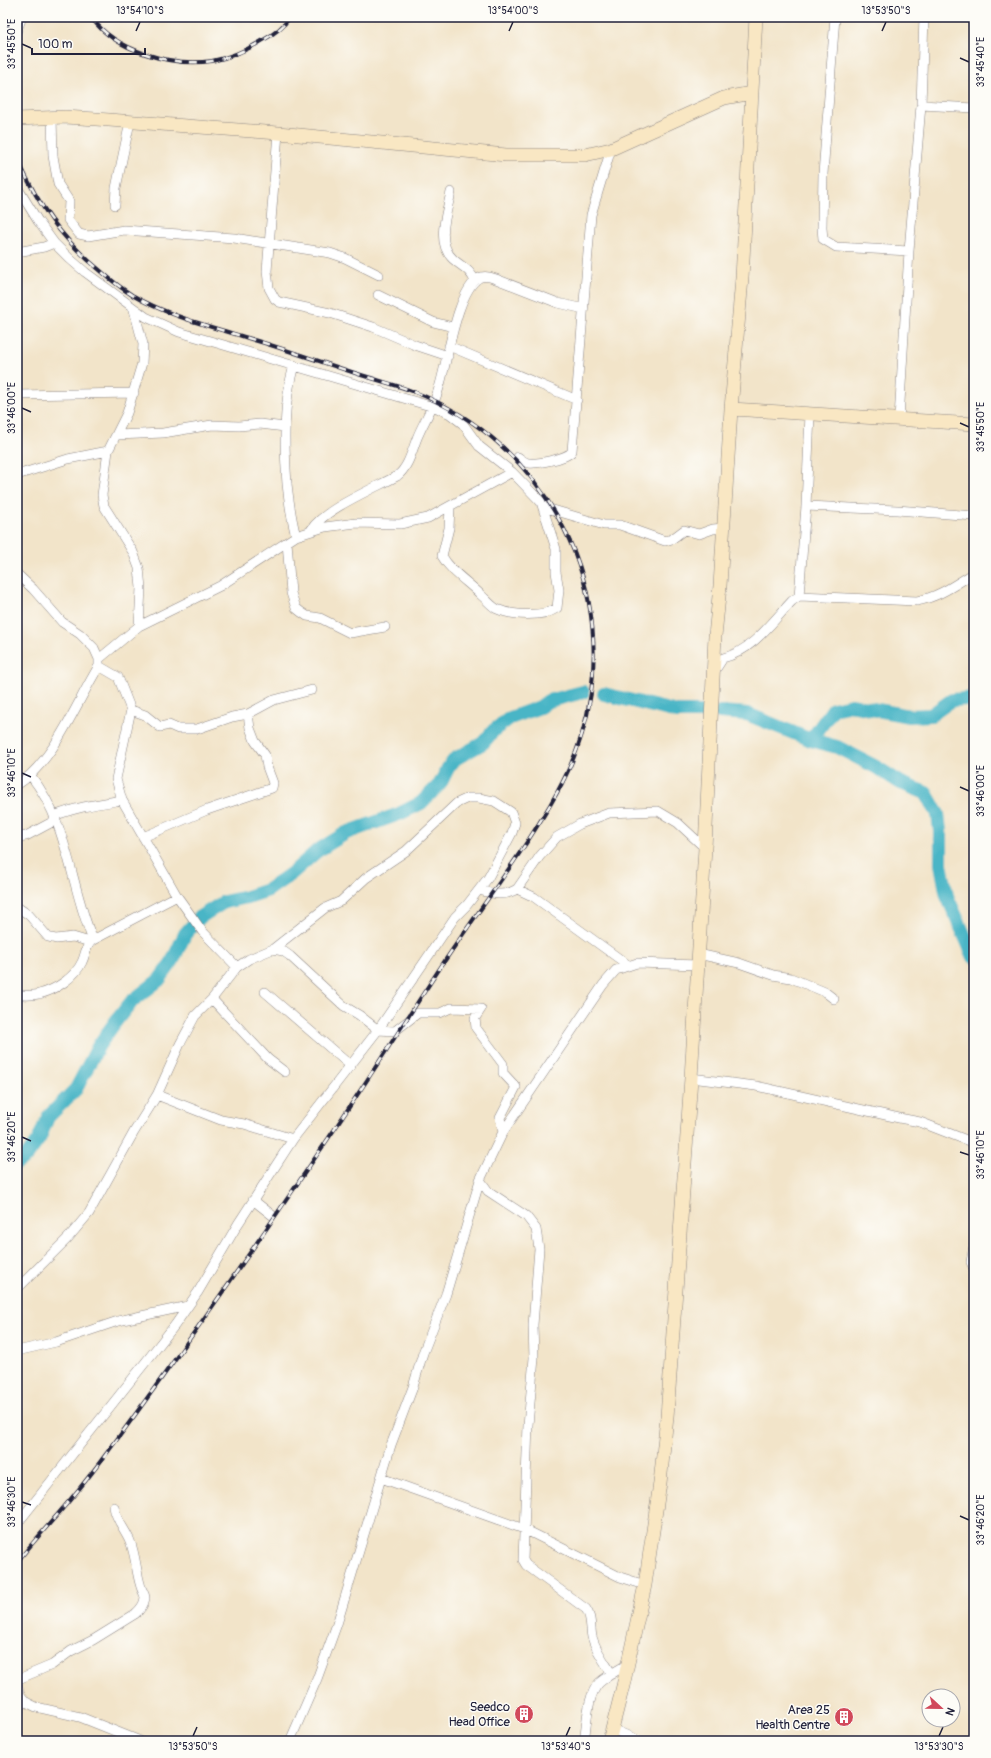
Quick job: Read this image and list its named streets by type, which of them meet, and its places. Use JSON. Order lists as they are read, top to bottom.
{
  "places": {
    "building": ["Seedco Head Office", "Area 25 Health Centre"]
  },
  "scale_bar": "100 m",
  "north": "right",
  "coordinates": [
    "13°54'10\"S",
    "13°54'00\"S",
    "13°53'50\"S",
    "33°45'50\"E",
    "33°45'40\"E",
    "33°46'00\"E",
    "33°46'10\"E",
    "33°46'20\"E",
    "33°46'30\"E",
    "13°53'40\"S",
    "13°53'30\"S"
  ]
}
